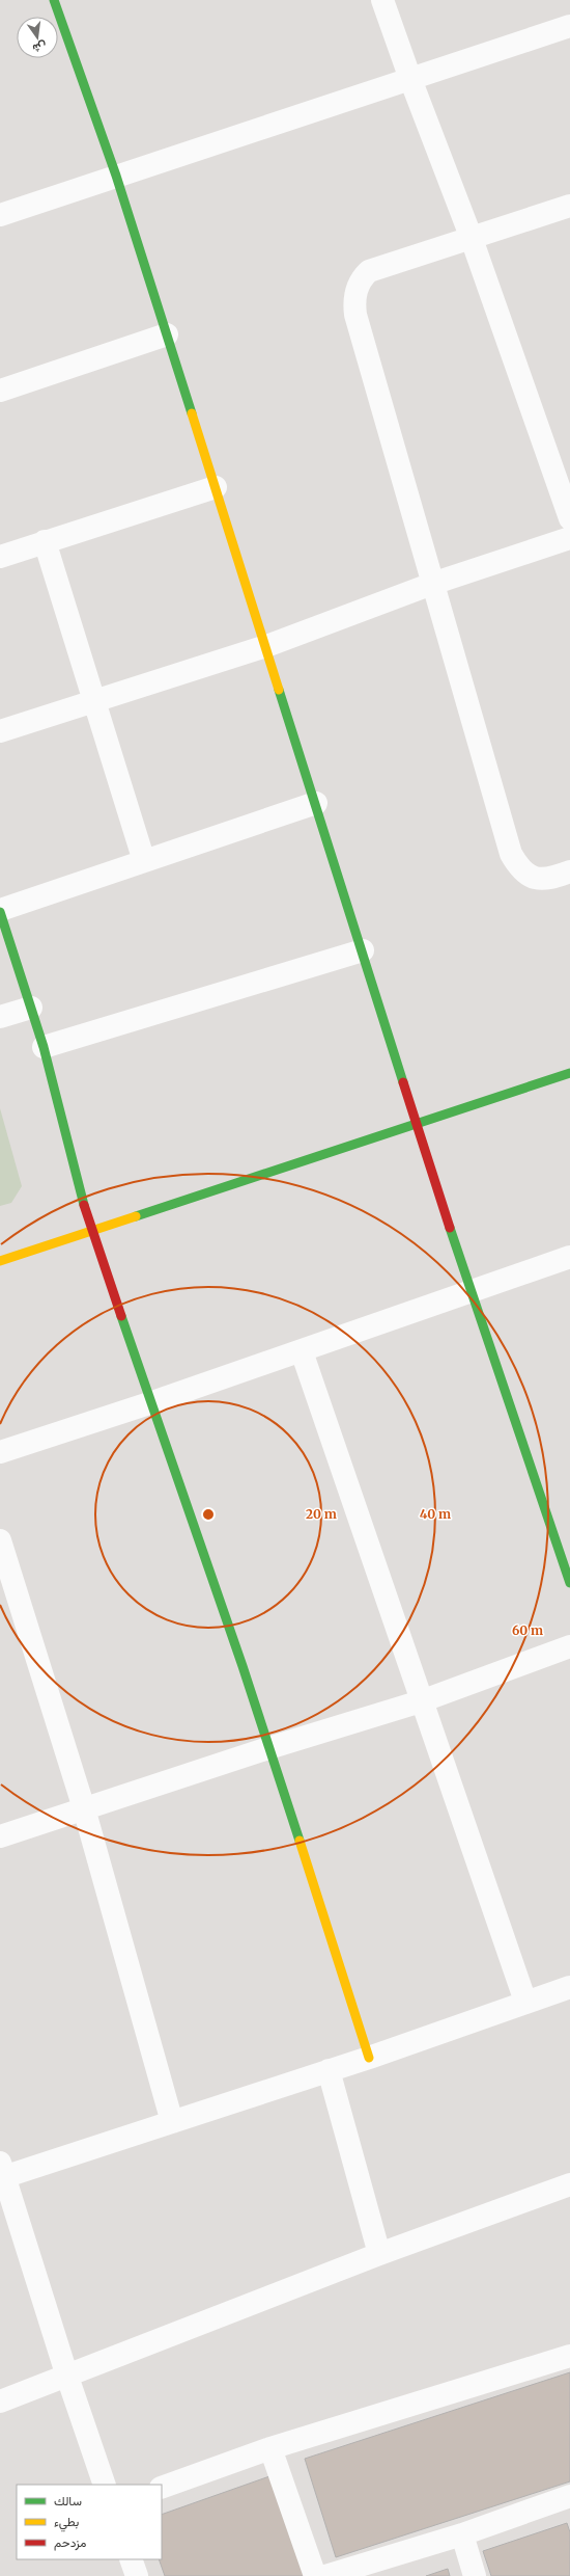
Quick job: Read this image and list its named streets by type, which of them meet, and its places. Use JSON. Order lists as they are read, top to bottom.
{
  "legend": ["سالك", "بطيء", "مزدحم"],
  "north": "bottom",
  "rings": ["20 m", "40 m", "60 m"]
}
